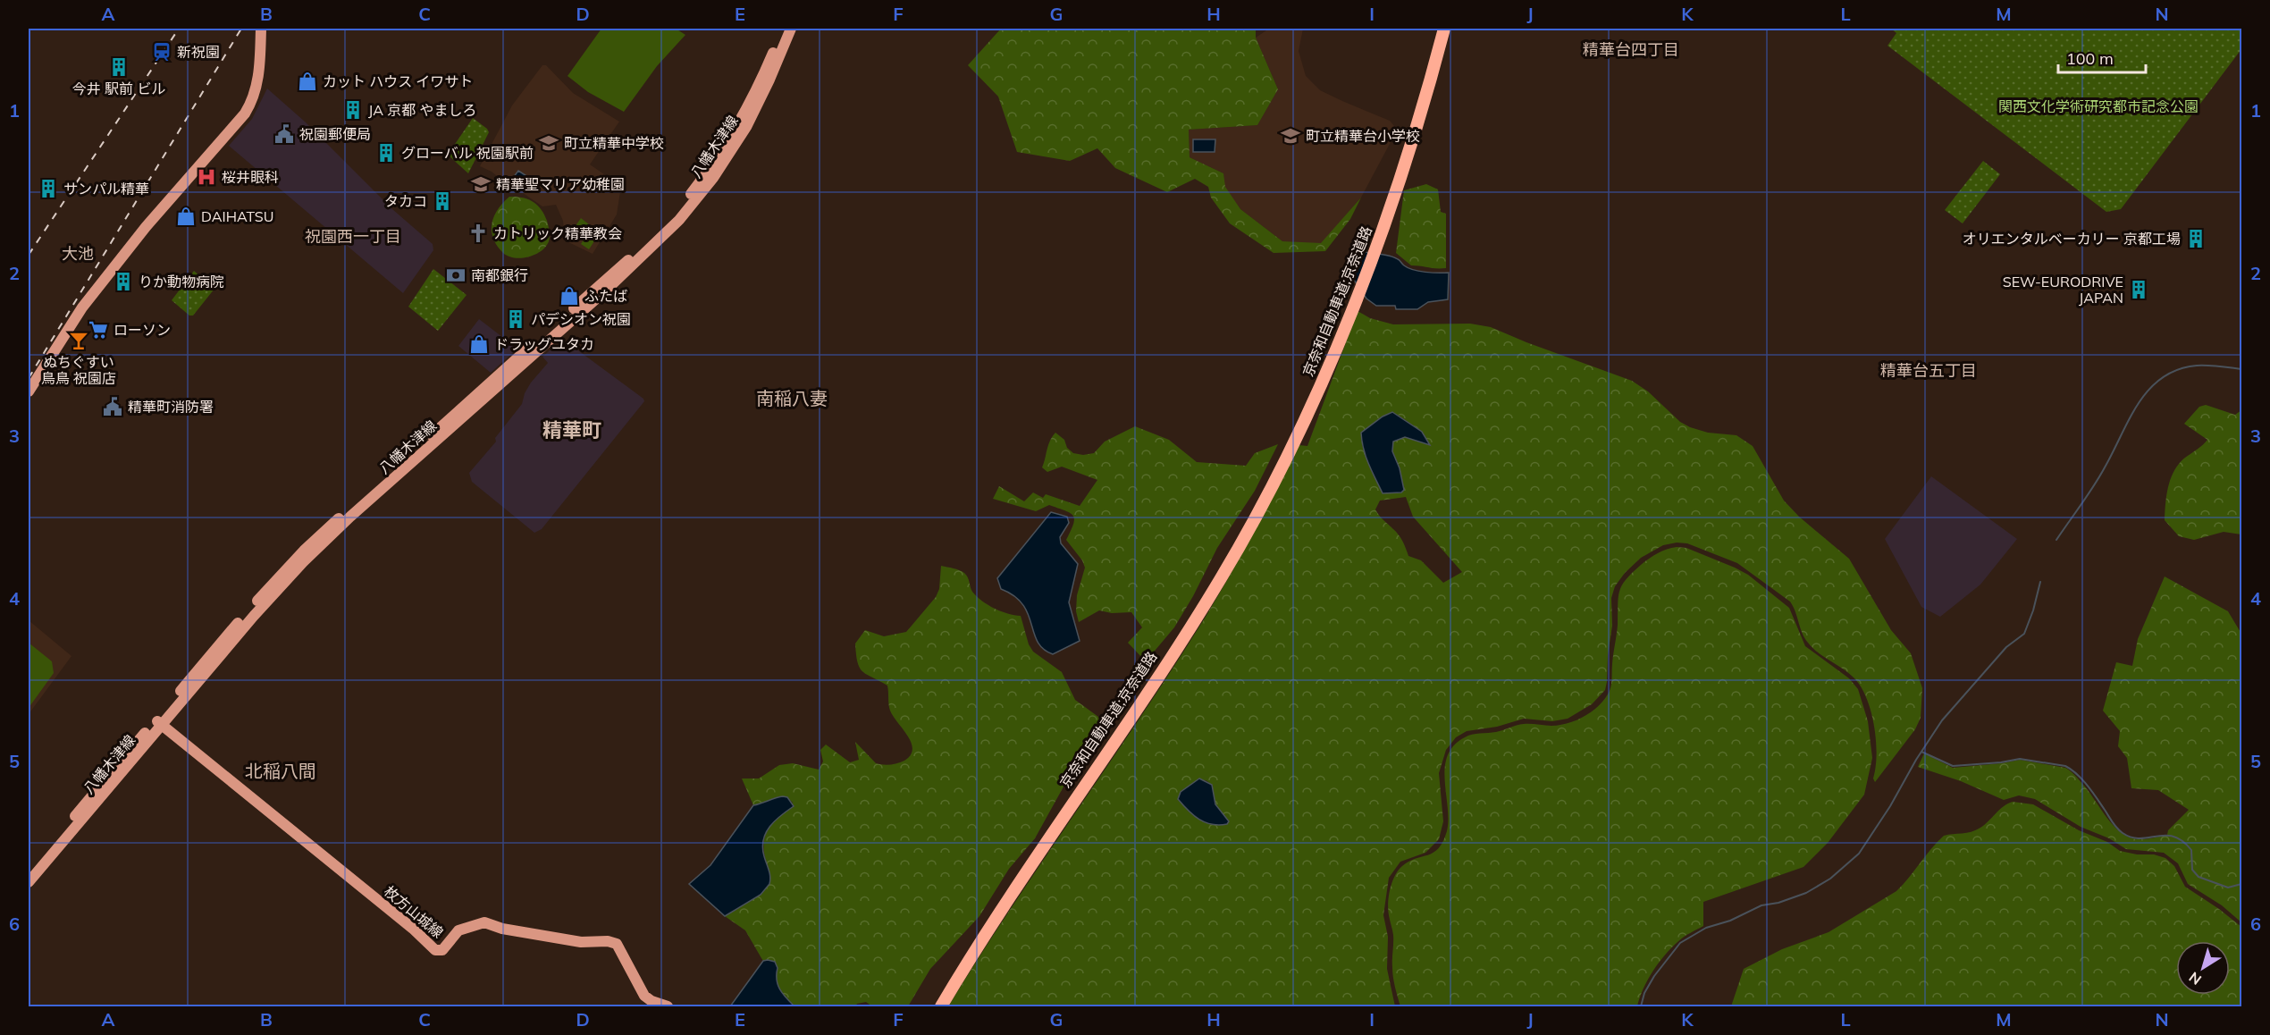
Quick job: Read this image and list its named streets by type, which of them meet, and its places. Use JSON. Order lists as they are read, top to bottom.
{
  "streets": {
    "highway": ["京奈和自動車道;京奈道路"],
    "main road": ["八幡木津線", "枚方山城線"]
  },
  "crossings": [
    ["八幡木津線", "枚方山城線"]
  ],
  "districts": [
    "精華台四丁目",
    "祝園西一丁目",
    "大池",
    "精華台五丁目",
    "南稲八妻",
    "精華町",
    "北稲八間"
  ],
  "parks": ["関西文化学術研究都市記念公園"],
  "places": {
    "station": ["新祝園"],
    "building": [
      "今井 駅前 ビル",
      "JA 京都 やましろ",
      "グローバル 祝園駅前",
      "サンパル精華",
      "タカコ",
      "オリエンタルベーカリー 京都工場",
      "りか動物病院",
      "SEW-EURODRIVE JAPAN",
      "パデシオン祝園"
    ],
    "shop": [
      "カット ハウス イワサト",
      "DAIHATSU",
      "ふたば",
      "ドラッグユタカ"
    ],
    "public building": ["祝園郵便局", "精華町消防署"],
    "school or university": ["町立精華台小学校", "町立精華中学校", "精華聖マリア幼稚園"],
    "hospital": ["桜井眼科"],
    "church": ["カトリック精華教会"],
    "bank": ["南都銀行"],
    "supermarket": ["ローソン"],
    "bar": ["ぬちぐすい 鳥鳥 祝園店"]
  },
  "scale_bar": "100 m",
  "north": "bottom left",
  "grid": {
    "columns": [
      "A",
      "B",
      "C",
      "D",
      "E",
      "F",
      "G",
      "H",
      "I",
      "J",
      "K",
      "L",
      "M",
      "N"
    ],
    "rows": [
      "1",
      "2",
      "3",
      "4",
      "5",
      "6"
    ]
  }
}
